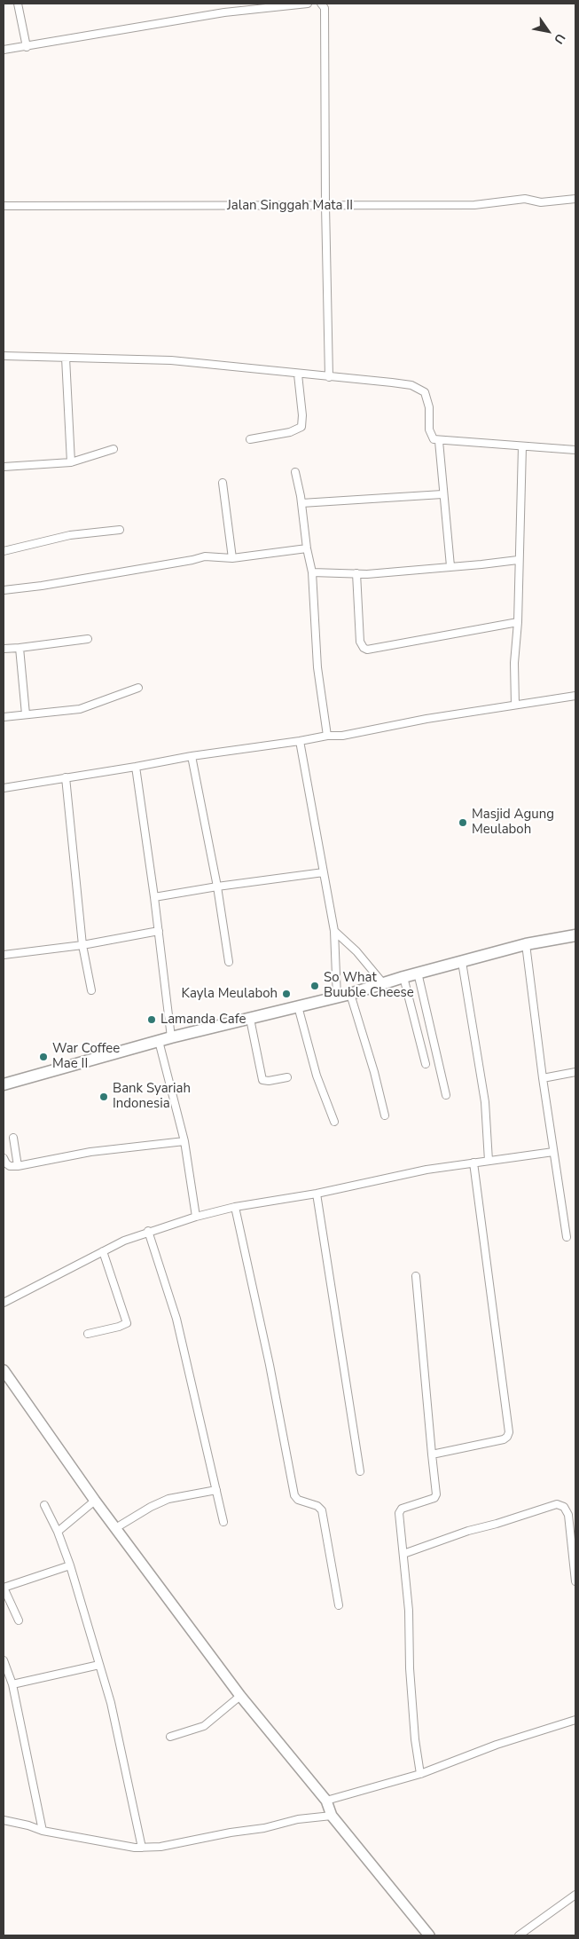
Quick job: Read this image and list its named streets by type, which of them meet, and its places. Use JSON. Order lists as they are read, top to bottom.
{
  "streets": {
    "street": ["Jalan Singgah Mata II"]
  },
  "places": [
    "Masjid Agung Meulaboh",
    "So What Buuble Cheese",
    "Kayla Meulaboh",
    "Lamanda Cafe",
    "War Coffee Mae II",
    "Bank Syariah Indonesia"
  ],
  "north": "bottom right"
}
